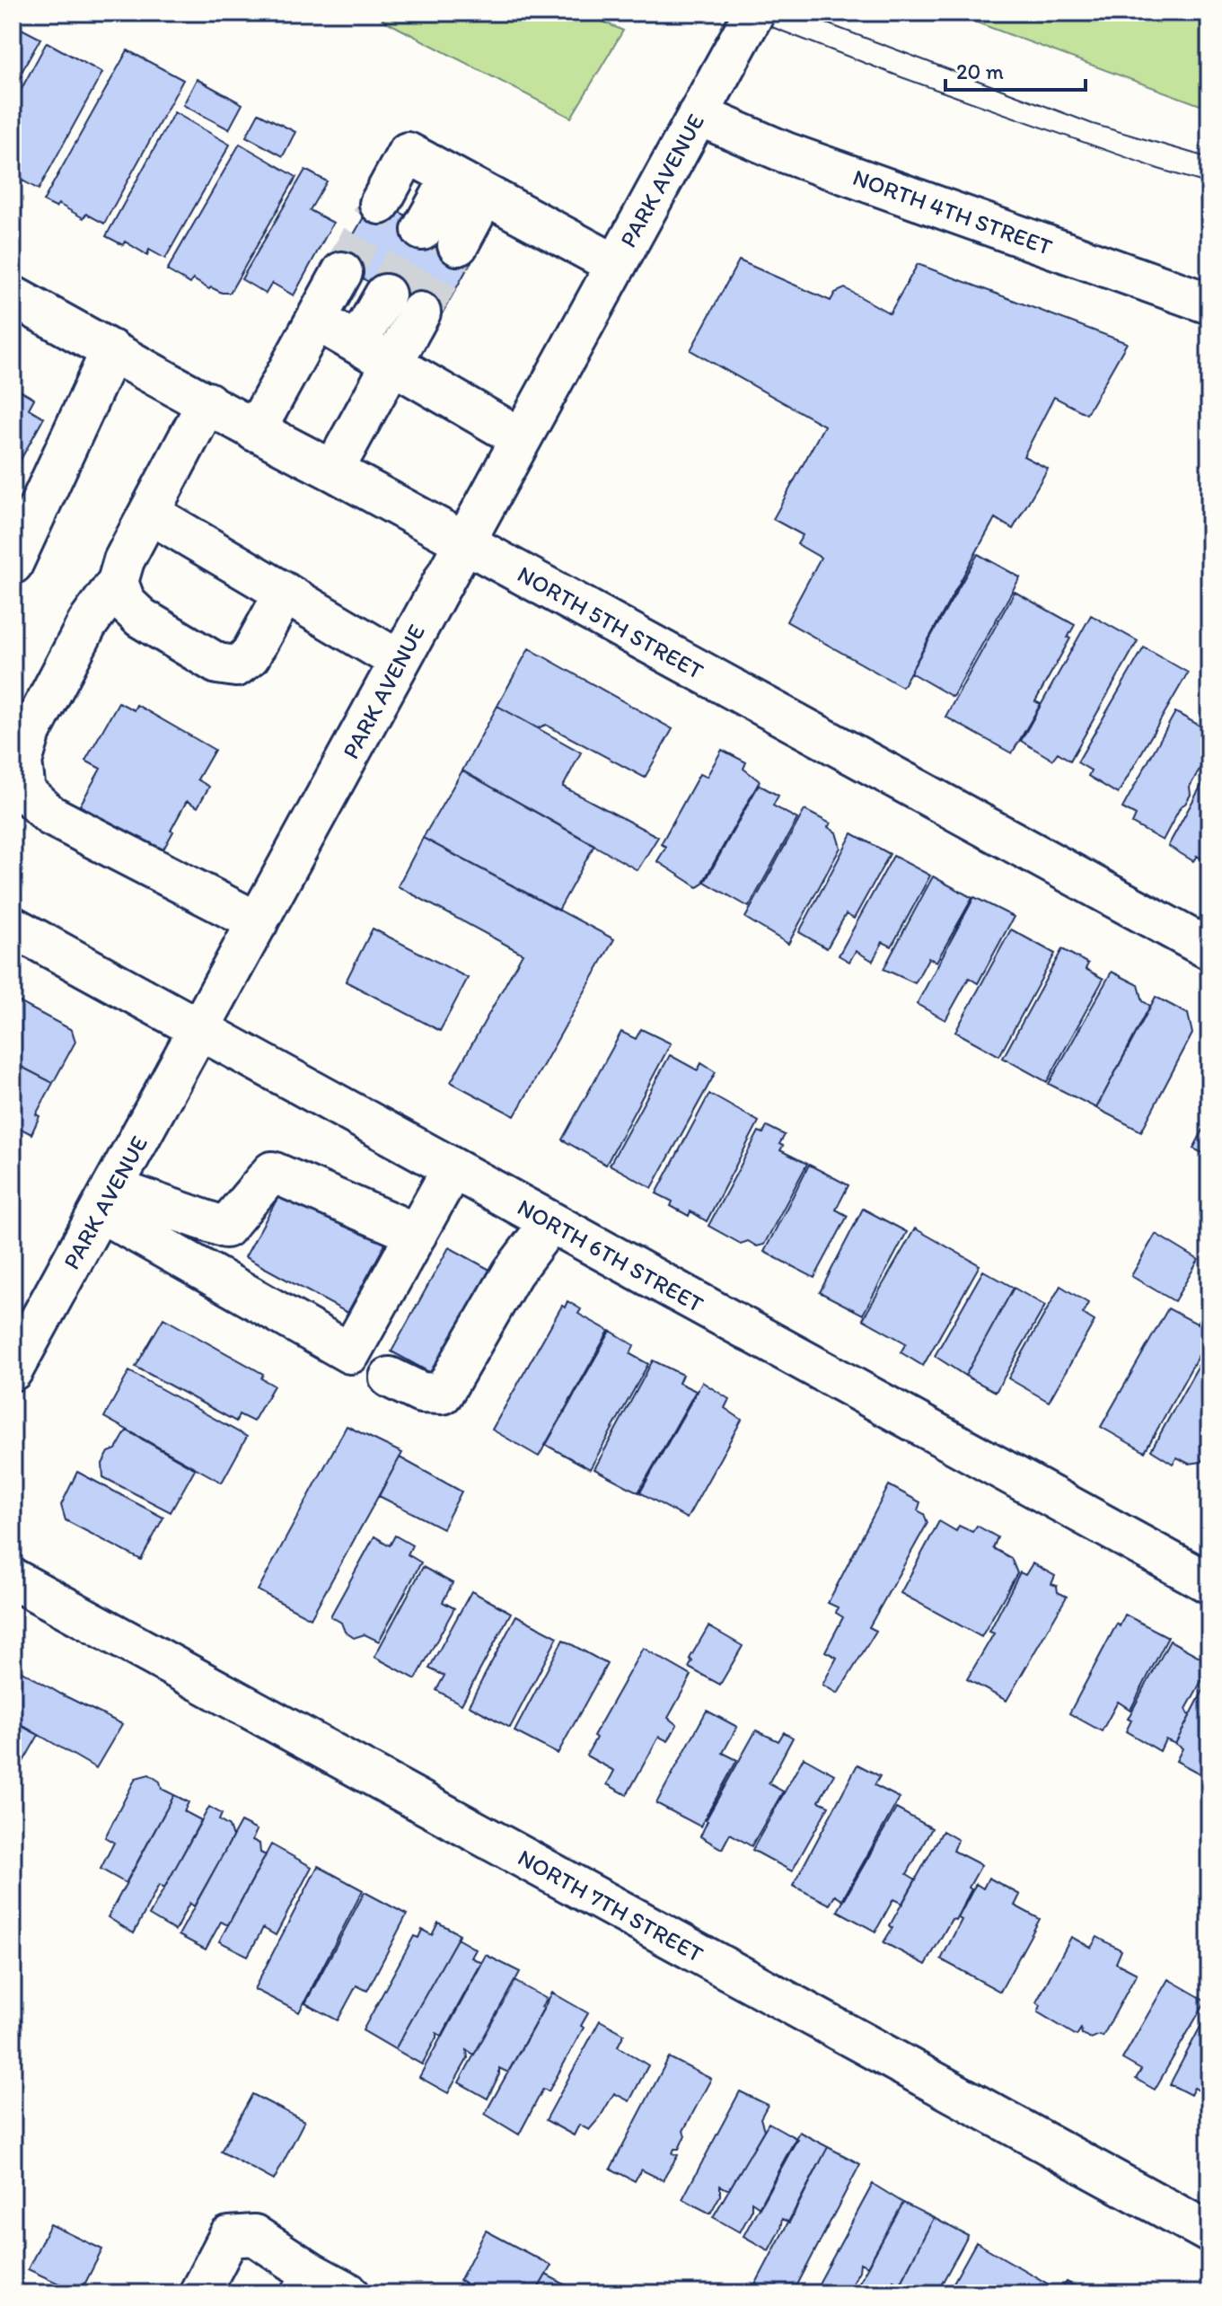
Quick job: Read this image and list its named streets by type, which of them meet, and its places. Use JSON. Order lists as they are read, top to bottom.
{
  "streets": {
    "street": [
      "PARK AVENUE",
      "NORTH 4TH STREET",
      "NORTH 5TH STREET",
      "NORTH 6TH STREET",
      "NORTH 7TH STREET"
    ]
  },
  "crossings": [
    ["PARK AVENUE", "NORTH 4TH STREET"],
    ["PARK AVENUE", "NORTH 5TH STREET"],
    ["PARK AVENUE", "NORTH 6TH STREET"]
  ],
  "scale_bar": "20 m"
}
